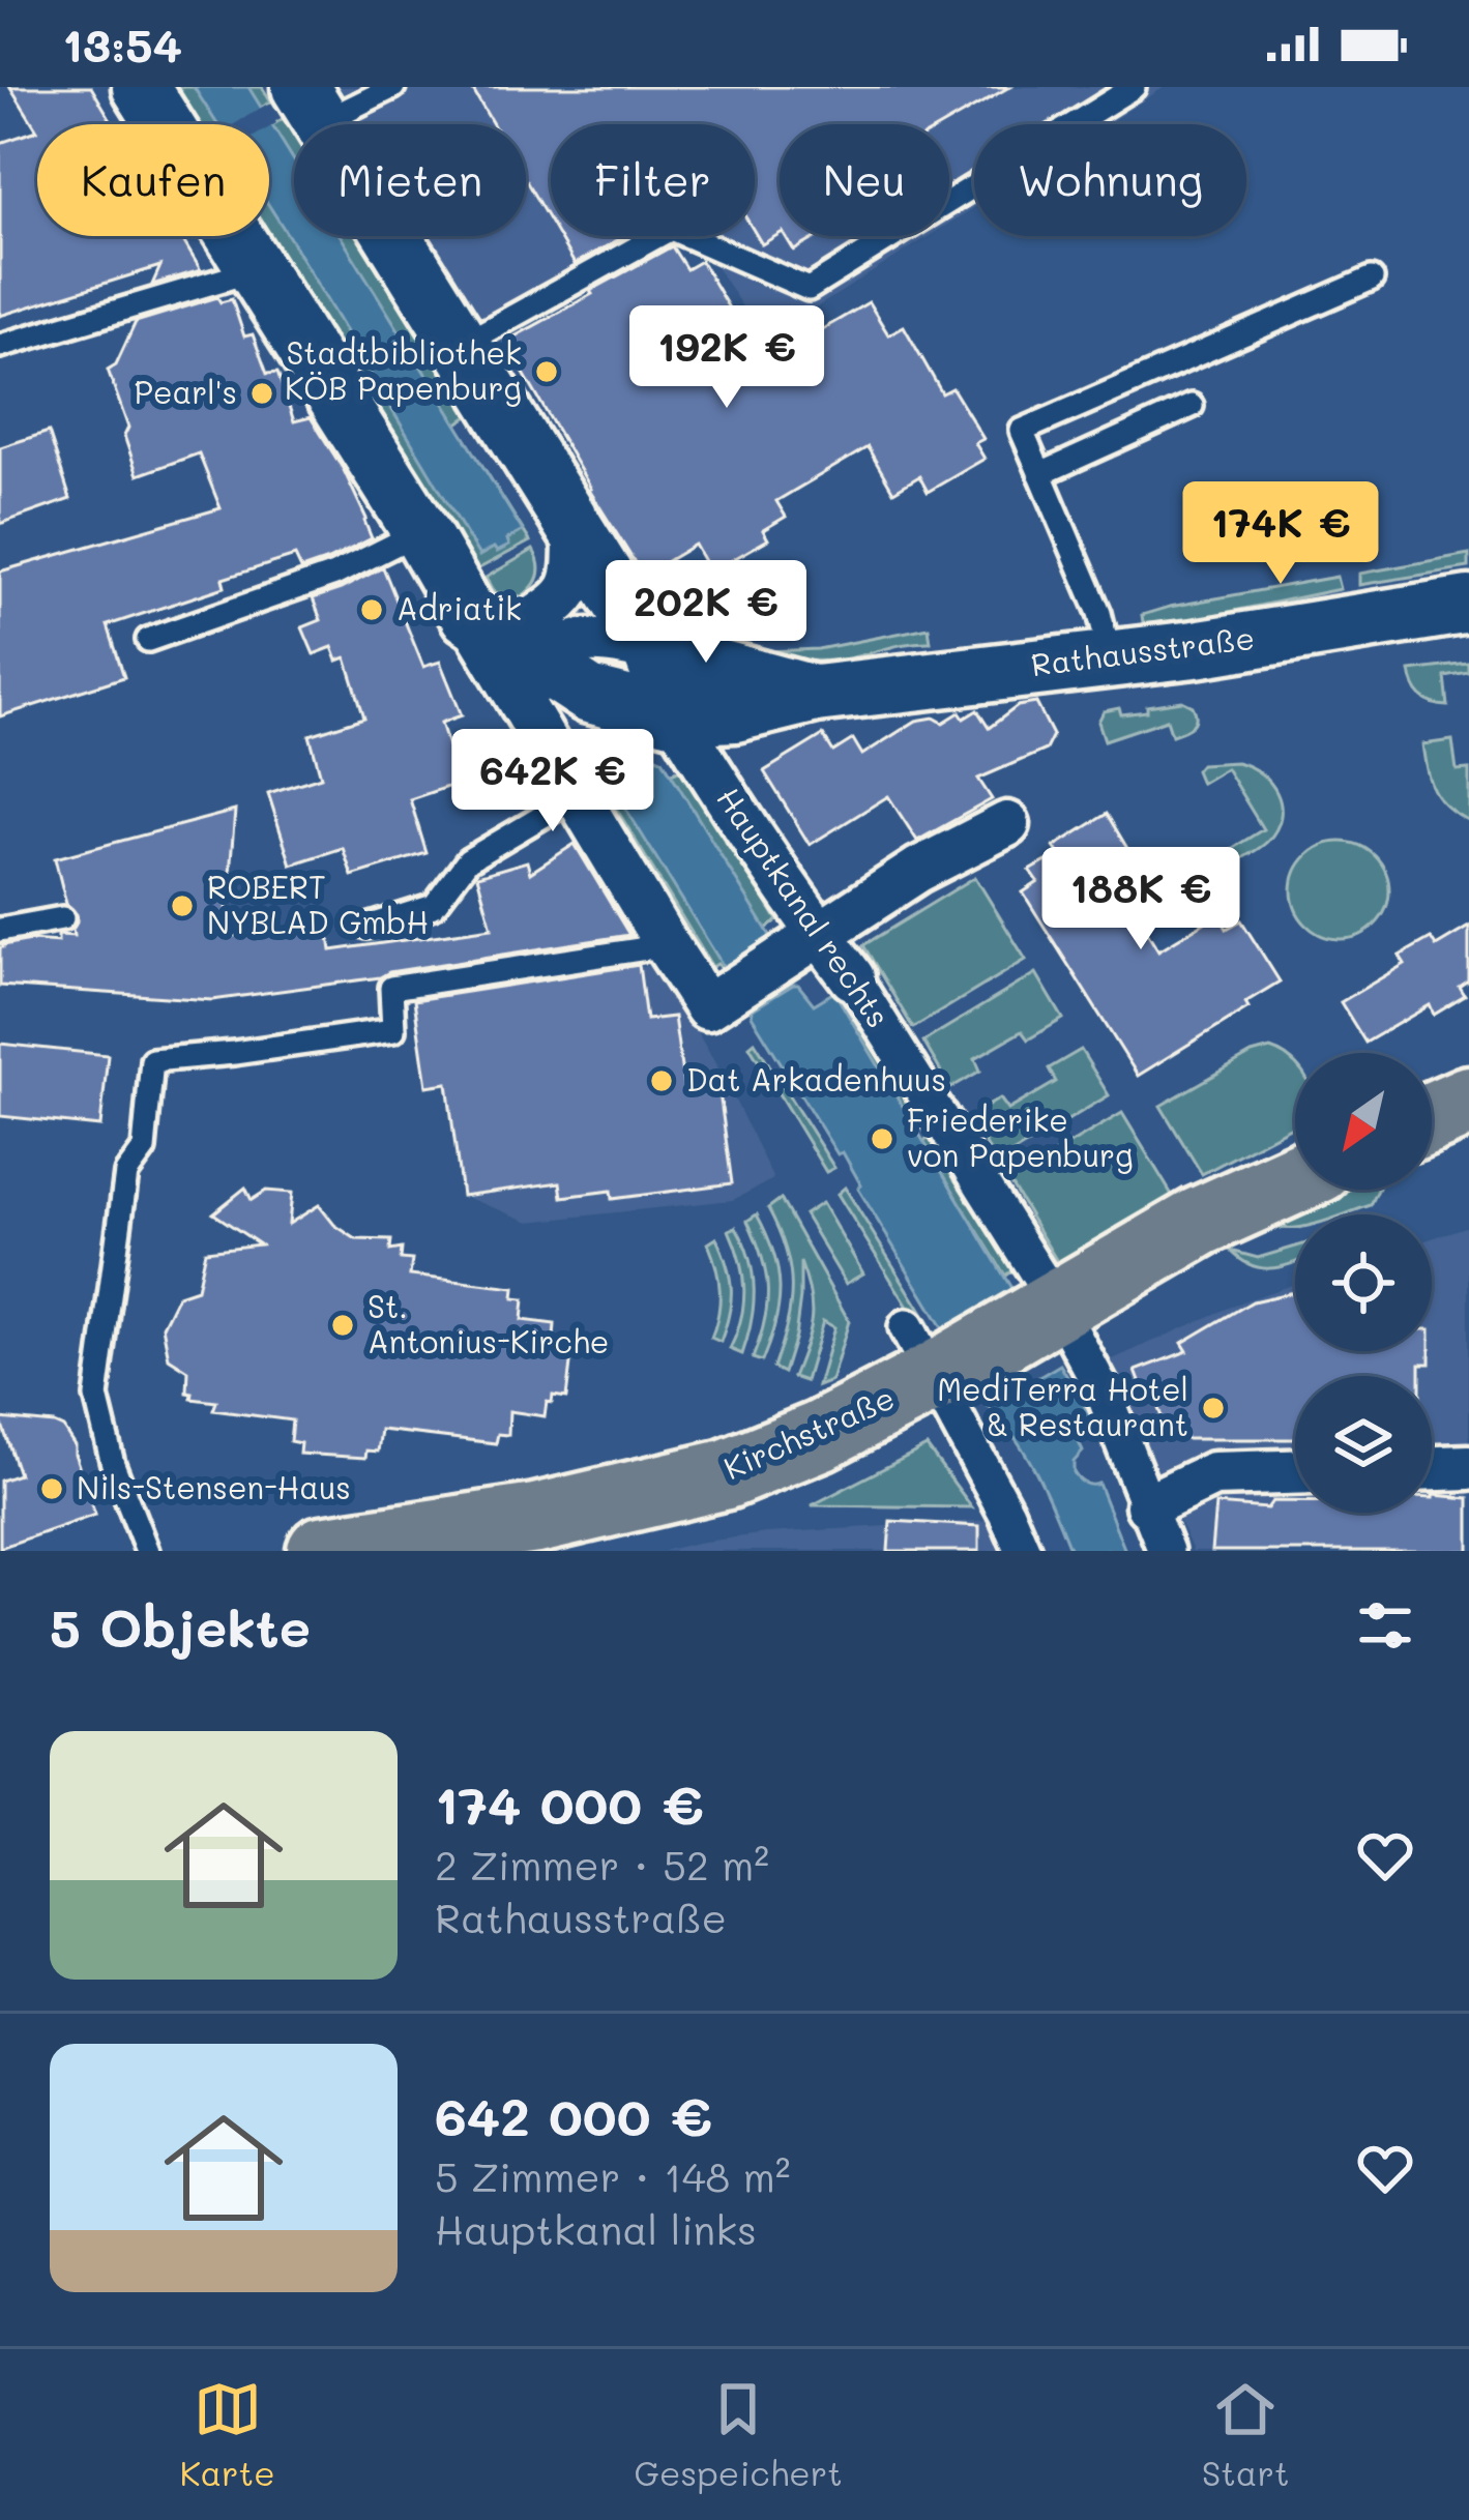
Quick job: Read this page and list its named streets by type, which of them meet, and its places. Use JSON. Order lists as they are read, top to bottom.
{
  "streets": {
    "main road": ["Kirchstraße"],
    "street": ["Rathausstraße", "Hauptkanal rechts"]
  },
  "crossings": [
    ["Rathausstraße", "Hauptkanal rechts"],
    ["Hauptkanal rechts", "Kirchstraße"]
  ],
  "places": [
    "Stadtbibliothek KÖB Papenburg",
    "Pearl's",
    "Adriatik",
    "ROBERT NYBLAD GmbH",
    "Dat Arkadenhuus",
    "Friederike von Papenburg",
    "St. Antonius-Kirche",
    "MediTerra Hotel & Restaurant",
    "Nils-Stensen-Haus"
  ],
  "north": "bottom left",
  "page": {
    "status": "13:54",
    "chip": [
      "Kaufen",
      "Mieten",
      "Filter",
      "Neu",
      "Wohnung"
    ],
    "price": [
      "192K €",
      "174K €",
      "202K €",
      "642K €",
      "188K €"
    ],
    "heading": "5 Objekte",
    "list": [
      {
        "name": "174 000 €",
        "note": "2 Zimmer · 52 m² · Rathausstraße"
      },
      {
        "name": "642 000 €",
        "note": "5 Zimmer · 148 m² · Hauptkanal links"
      }
    ],
    "tabs": ["Karte", "Gespeichert", "Start"]
  }
}
